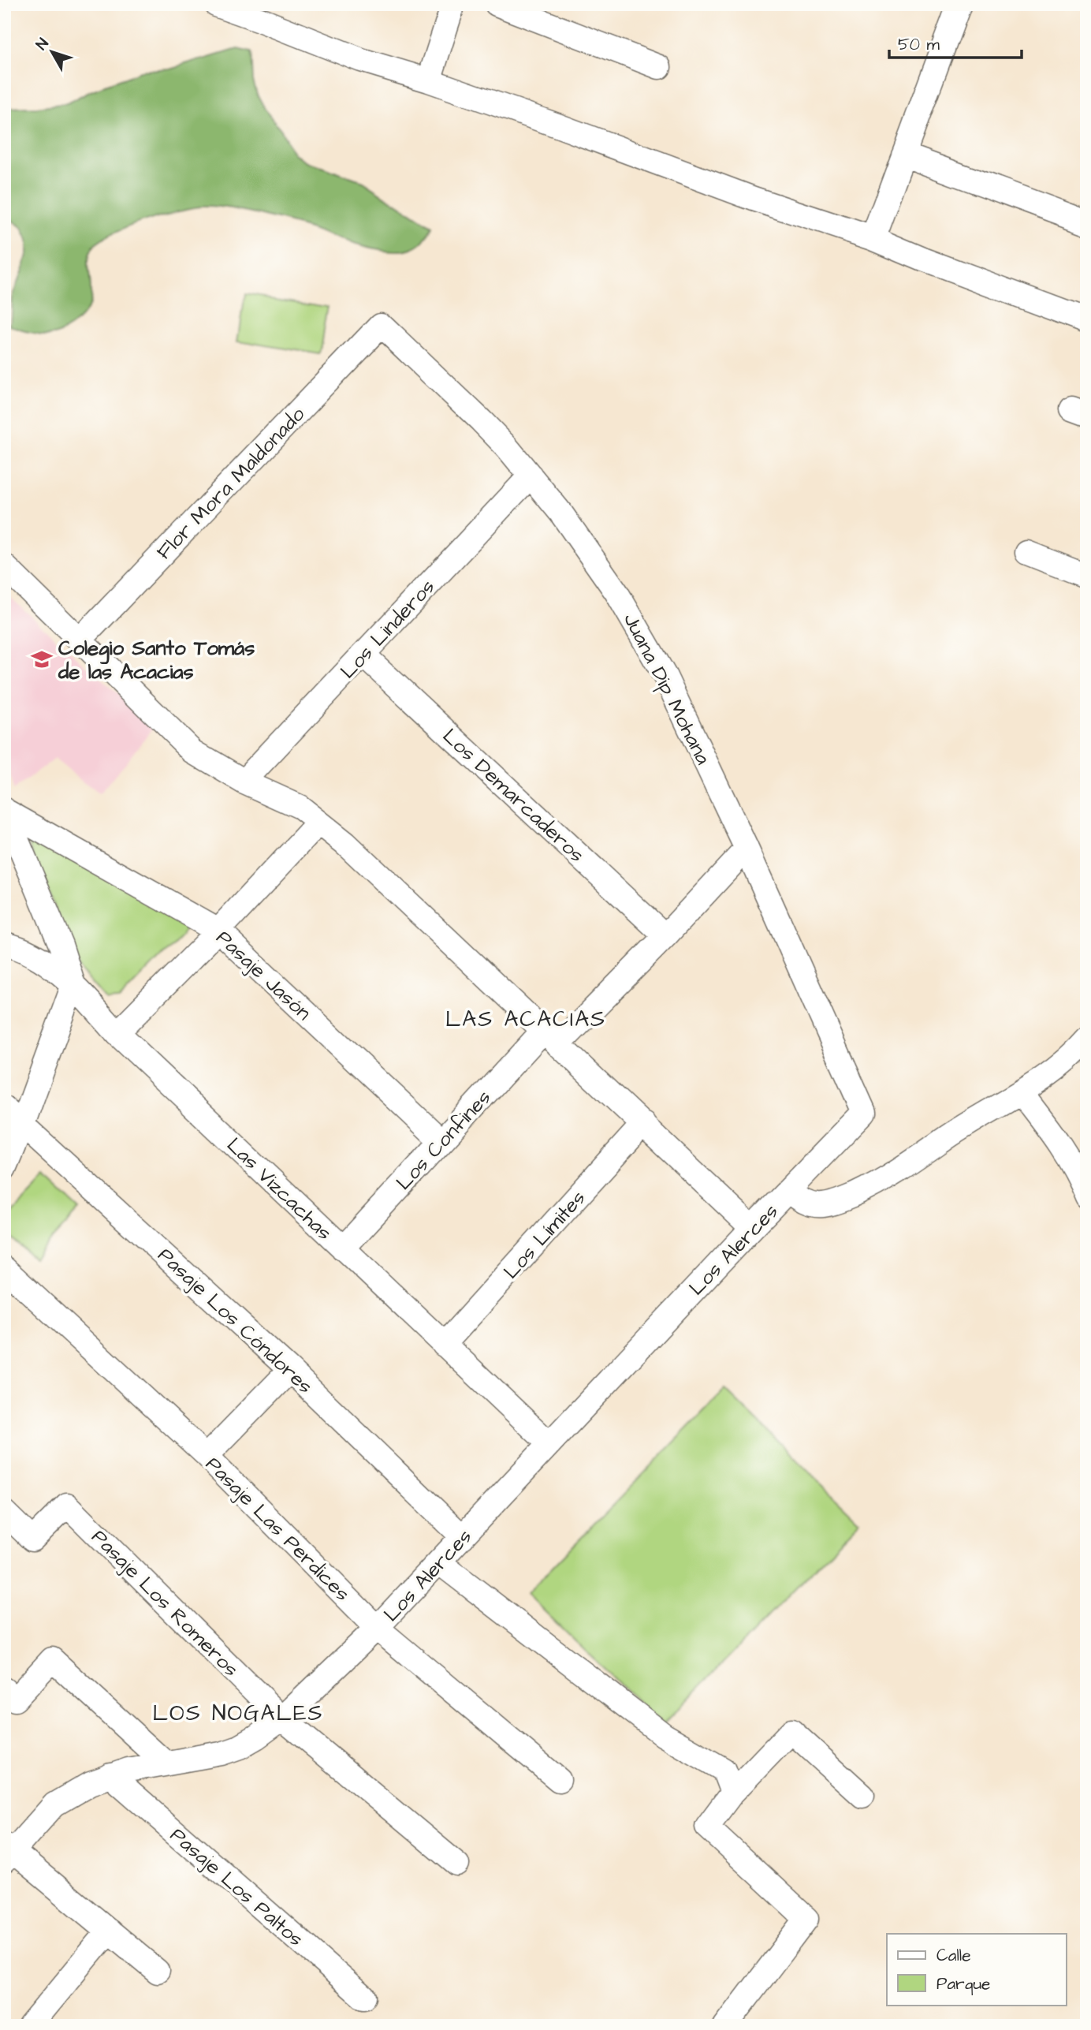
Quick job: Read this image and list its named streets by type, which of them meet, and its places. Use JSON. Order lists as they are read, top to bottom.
{
  "streets": {
    "street": [
      "Flor Mora Maldonado",
      "Los Linderos",
      "Juana Dip Mohana",
      "Los Demarcaderos",
      "Pasaje Jasón",
      "Los Confines",
      "Las Vizcachas",
      "Los Límites",
      "Los Alerces",
      "Pasaje Los Cóndores",
      "Pasaje Las Perdices",
      "Pasaje Los Romeros",
      "Pasaje Los Paltos"
    ]
  },
  "crossings": [
    ["Flor Mora Maldonado", "Juana Dip Mohana"],
    ["Los Linderos", "Juana Dip Mohana"],
    ["Los Linderos", "Los Demarcaderos"],
    ["Juana Dip Mohana", "Los Confines"],
    ["Juana Dip Mohana", "Los Alerces"],
    ["Los Demarcaderos", "Los Confines"],
    ["Pasaje Jasón", "Los Confines"],
    ["Los Confines", "Las Vizcachas"],
    ["Las Vizcachas", "Los Límites"],
    ["Las Vizcachas", "Los Alerces"],
    ["Los Alerces", "Pasaje Los Cóndores"],
    ["Los Alerces", "Pasaje Las Perdices"],
    ["Los Alerces", "Pasaje Los Romeros"],
    ["Los Alerces", "Pasaje Los Paltos"]
  ],
  "districts": ["LAS ACACIAS", "LOS NOGALES"],
  "places": {
    "school or university": ["Colegio Santo Tomás de las Acacias"]
  },
  "legend": ["Calle", "Parque"],
  "scale_bar": "50 m",
  "north": "top left"
}
